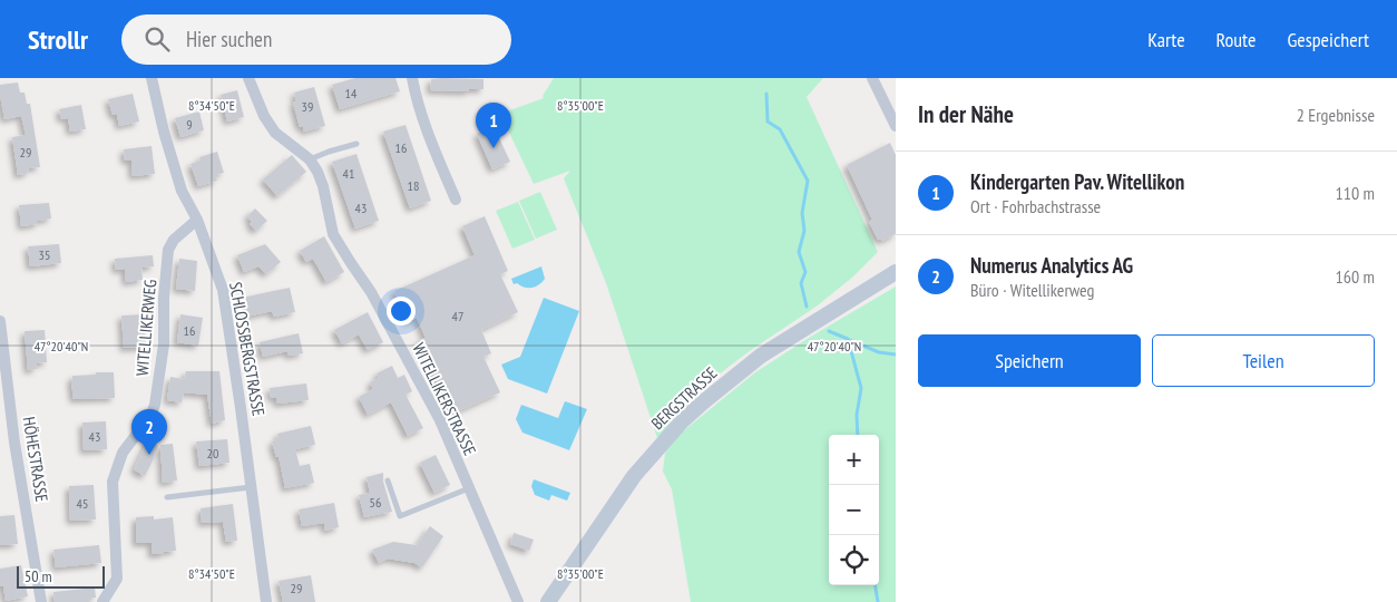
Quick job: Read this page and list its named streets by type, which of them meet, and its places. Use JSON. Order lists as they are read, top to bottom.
{
  "streets": {
    "main road": ["BERGSTRASSE"],
    "street": [
      "WITELLIKERWEG",
      "SCHLOSSBERGSTRASSE",
      "WITELLIKERSTRASSE",
      "HÖHESTRASSE"
    ]
  },
  "crossings": [
    ["WITELLIKERWEG", "SCHLOSSBERGSTRASSE"]
  ],
  "house_numbers": [
    "14",
    "39",
    "9",
    "16",
    "29",
    "41",
    "18",
    "43",
    "35",
    "47",
    "16",
    "43",
    "20",
    "56",
    "45",
    "29"
  ],
  "scale_bar": "50 m",
  "page": {
    "header": "Strollr",
    "search": "Hier suchen",
    "nav": ["Karte", "Route", "Gespeichert"],
    "heading": ["In der Nähe", "2 Ergebnisse"],
    "pins": ["1", "2"],
    "list": [
      {
        "mark": "1",
        "name": "Kindergarten Pav. Witellikon",
        "note": "Ort · Fohrbachstrasse",
        "value": "110 m"
      },
      {
        "mark": "2",
        "name": "Numerus Analytics AG",
        "note": "Büro · Witellikerweg",
        "value": "160 m"
      }
    ],
    "buttons": ["Speichern", "Teilen"],
    "map_buttons": ["+", "−"],
    "scale": "50 m"
  },
  "coordinates": ["8°34'50\"E", "8°35'00\"E", "47°20'40\"N"]
}
